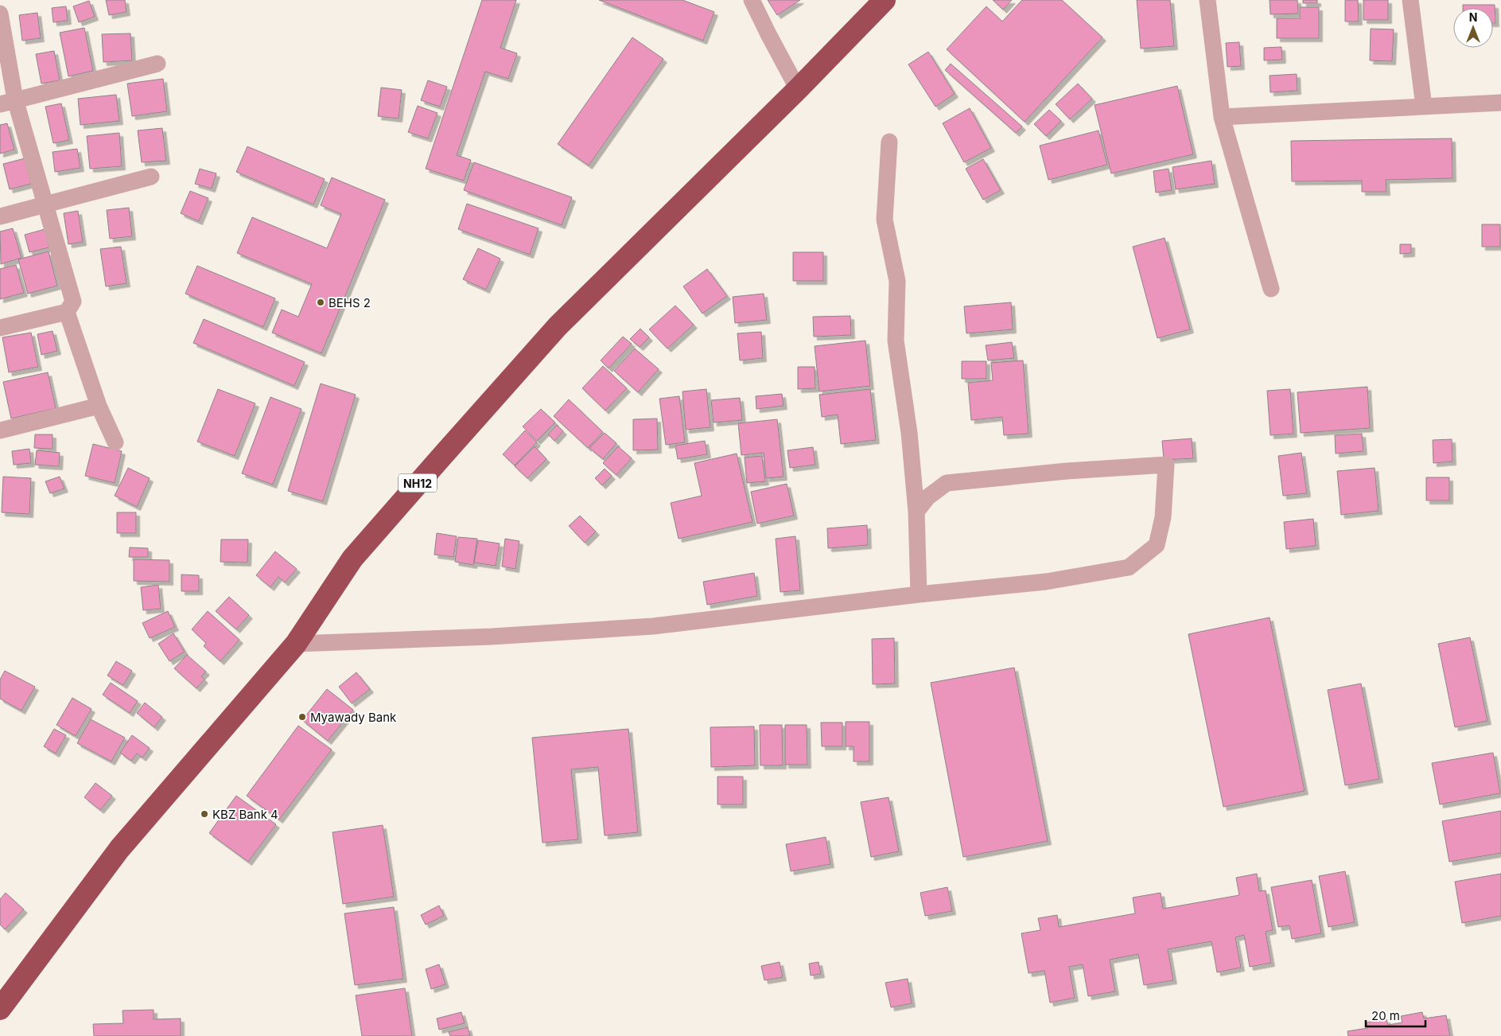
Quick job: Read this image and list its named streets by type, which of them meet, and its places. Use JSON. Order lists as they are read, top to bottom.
{
  "streets": {
    "highway": ["NH12"]
  },
  "places": ["BEHS 2", "Myawady Bank", "KBZ Bank 4"],
  "scale_bar": "20 m",
  "north": "top"
}
